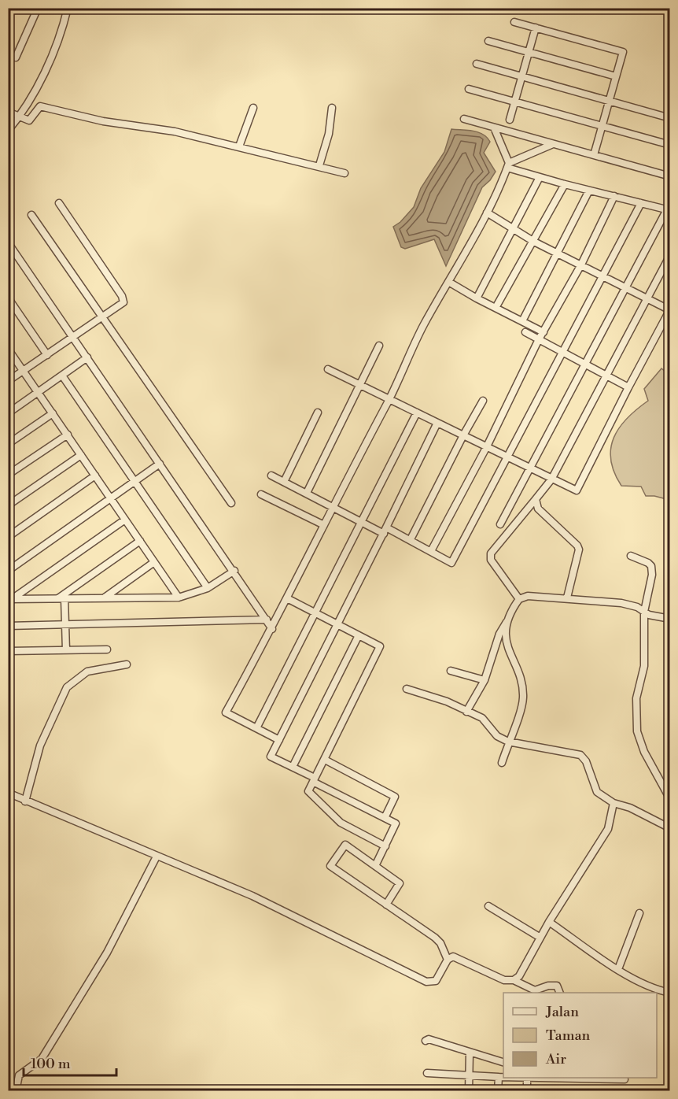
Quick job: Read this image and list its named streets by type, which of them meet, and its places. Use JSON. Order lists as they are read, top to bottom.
{
  "legend": ["Jalan", "Taman", "Air"],
  "scale_bar": "100 m"
}
